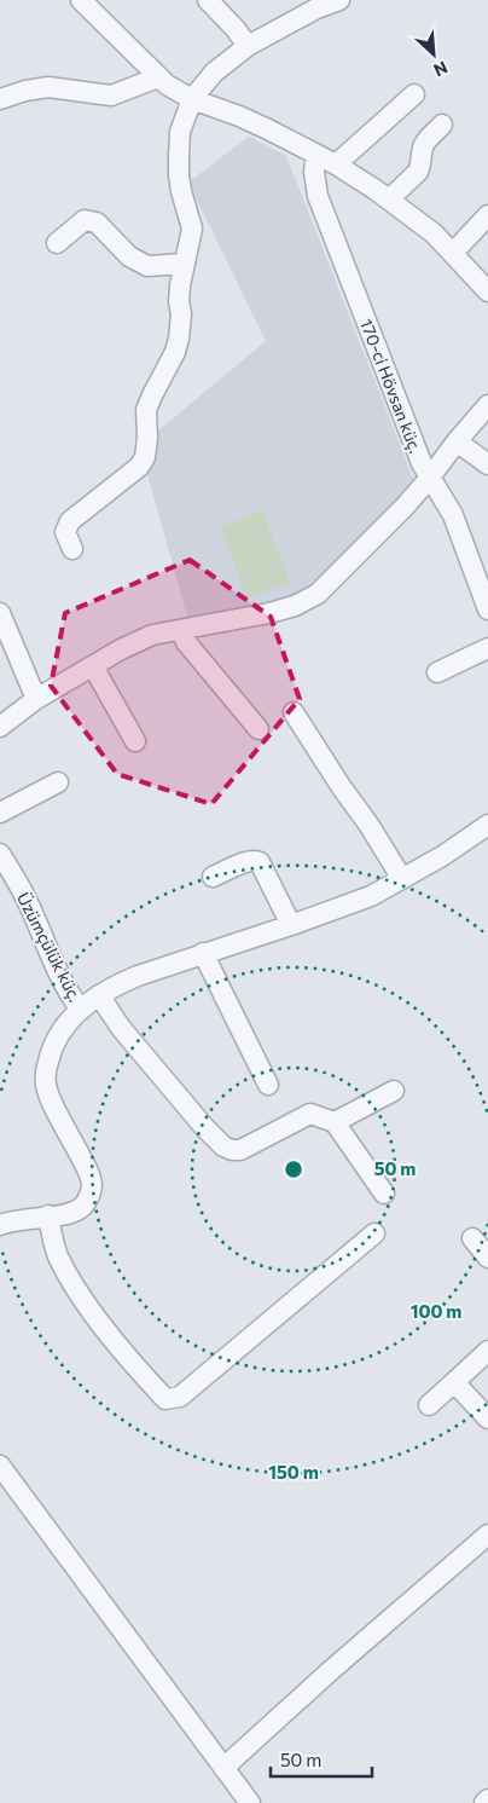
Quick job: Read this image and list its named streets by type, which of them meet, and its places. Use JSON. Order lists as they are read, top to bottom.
{
  "streets": {
    "street": ["170-ci Hövsan küç.", "Üzümçülük küç."]
  },
  "scale_bar": "50 m",
  "north": "bottom right",
  "rings": ["50 m", "100 m", "150 m"]
}
